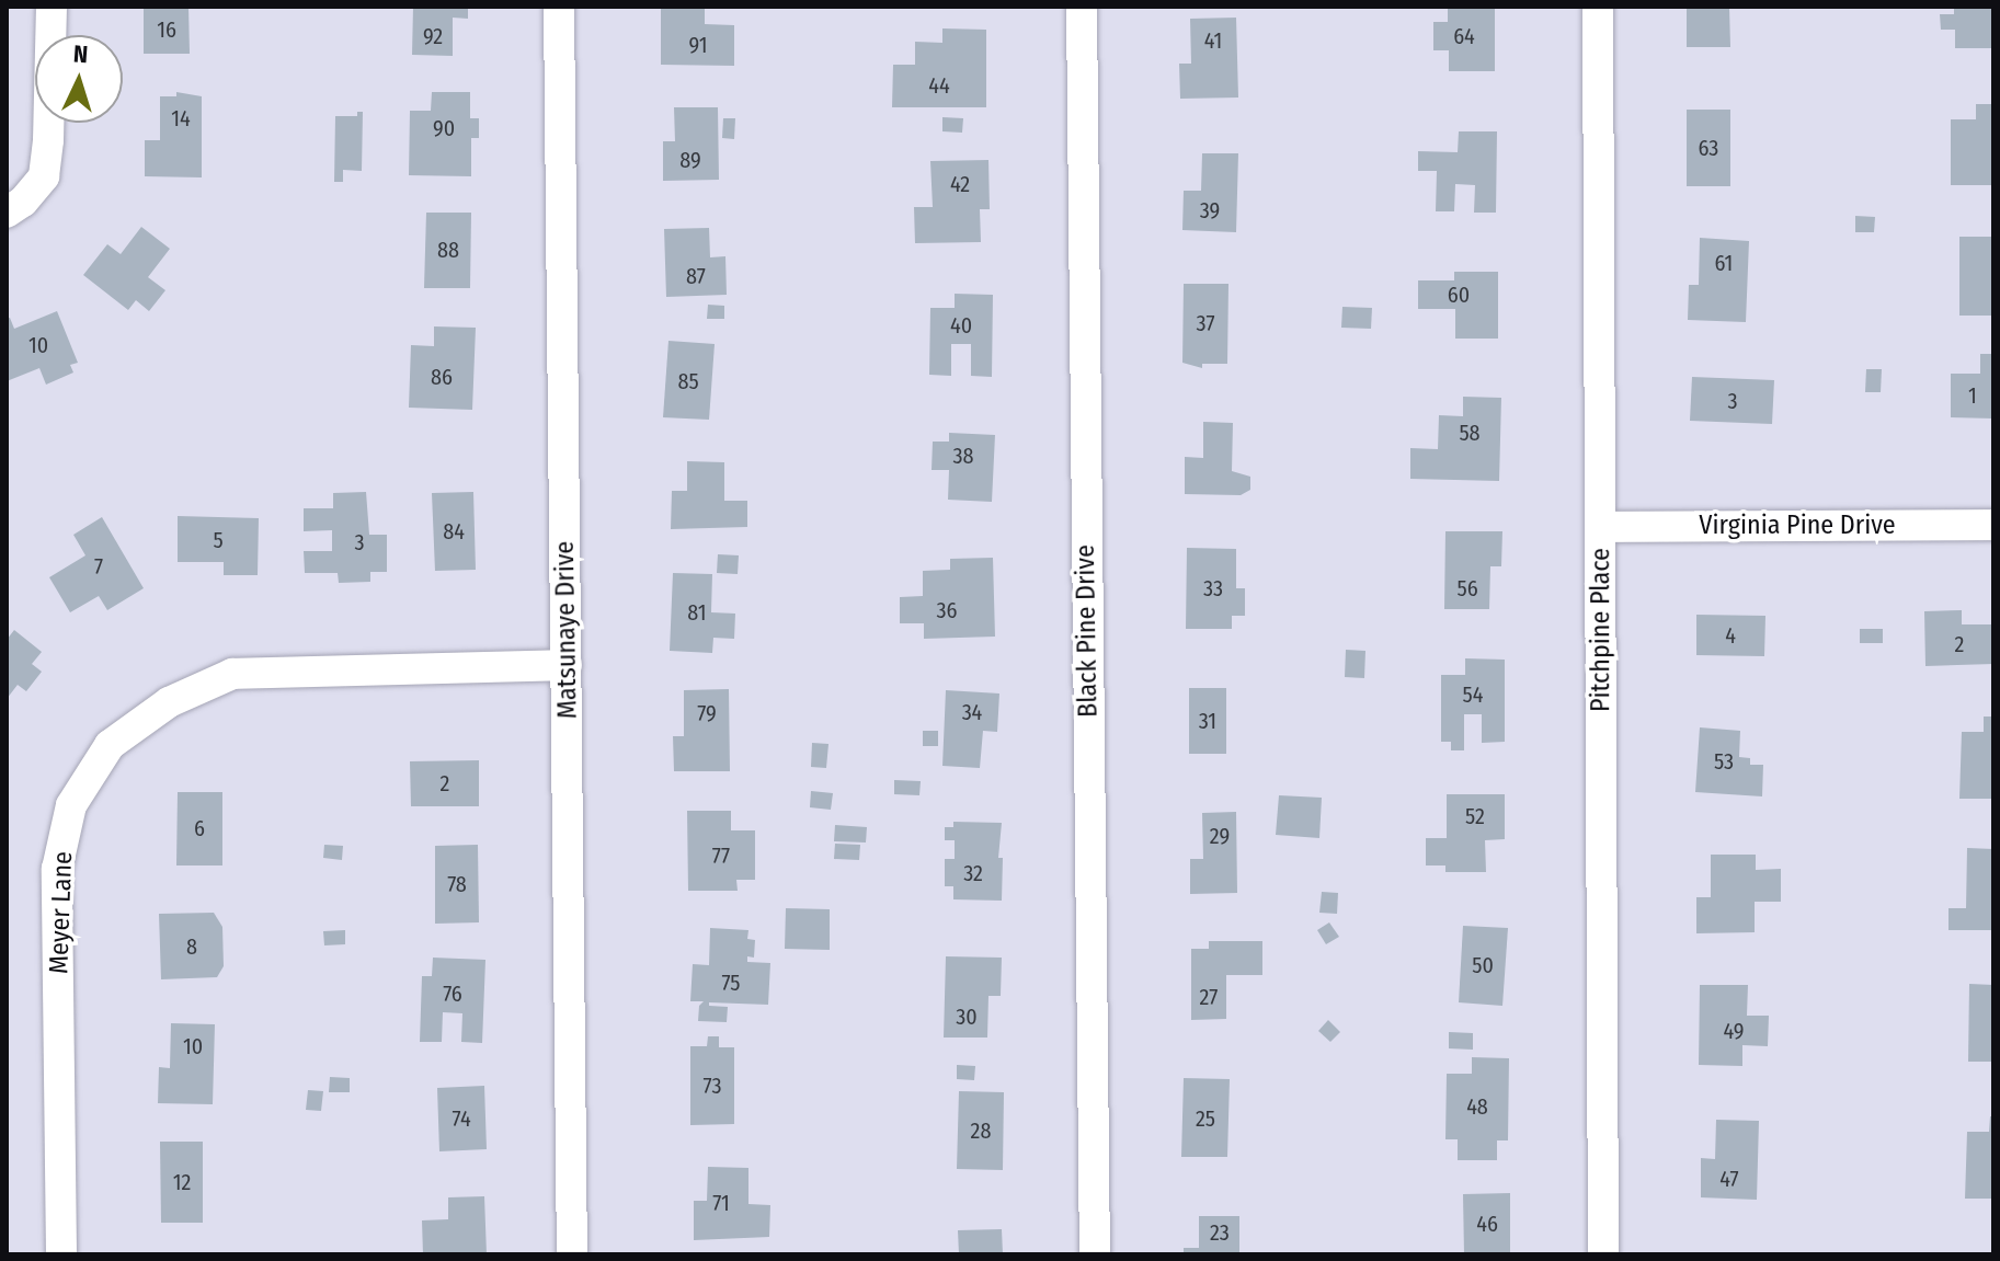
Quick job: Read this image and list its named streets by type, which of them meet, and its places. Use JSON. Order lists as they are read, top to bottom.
{
  "streets": {
    "street": [
      "Virginia Pine Drive",
      "Matsunaye Drive",
      "Pitchpine Place",
      "Black Pine Drive",
      "Meyer Lane"
    ]
  },
  "crossings": [
    ["Virginia Pine Drive", "Pitchpine Place"],
    ["Matsunaye Drive", "Meyer Lane"]
  ],
  "house_numbers": [
    "16",
    "92",
    "64",
    "41",
    "91",
    "44",
    "14",
    "90",
    "63",
    "89",
    "42",
    "39",
    "88",
    "61",
    "87",
    "60",
    "37",
    "40",
    "10",
    "86",
    "85",
    "1",
    "3",
    "58",
    "38",
    "84",
    "5",
    "3",
    "7",
    "33",
    "56",
    "36",
    "81",
    "4",
    "2",
    "54",
    "34",
    "79",
    "31",
    "53",
    "2",
    "52",
    "6",
    "29",
    "77",
    "32",
    "78",
    "8",
    "50",
    "75",
    "76",
    "27",
    "30",
    "49",
    "10",
    "73",
    "48",
    "74",
    "25",
    "28",
    "47",
    "12",
    "71",
    "46",
    "23"
  ],
  "north": "top"
}
